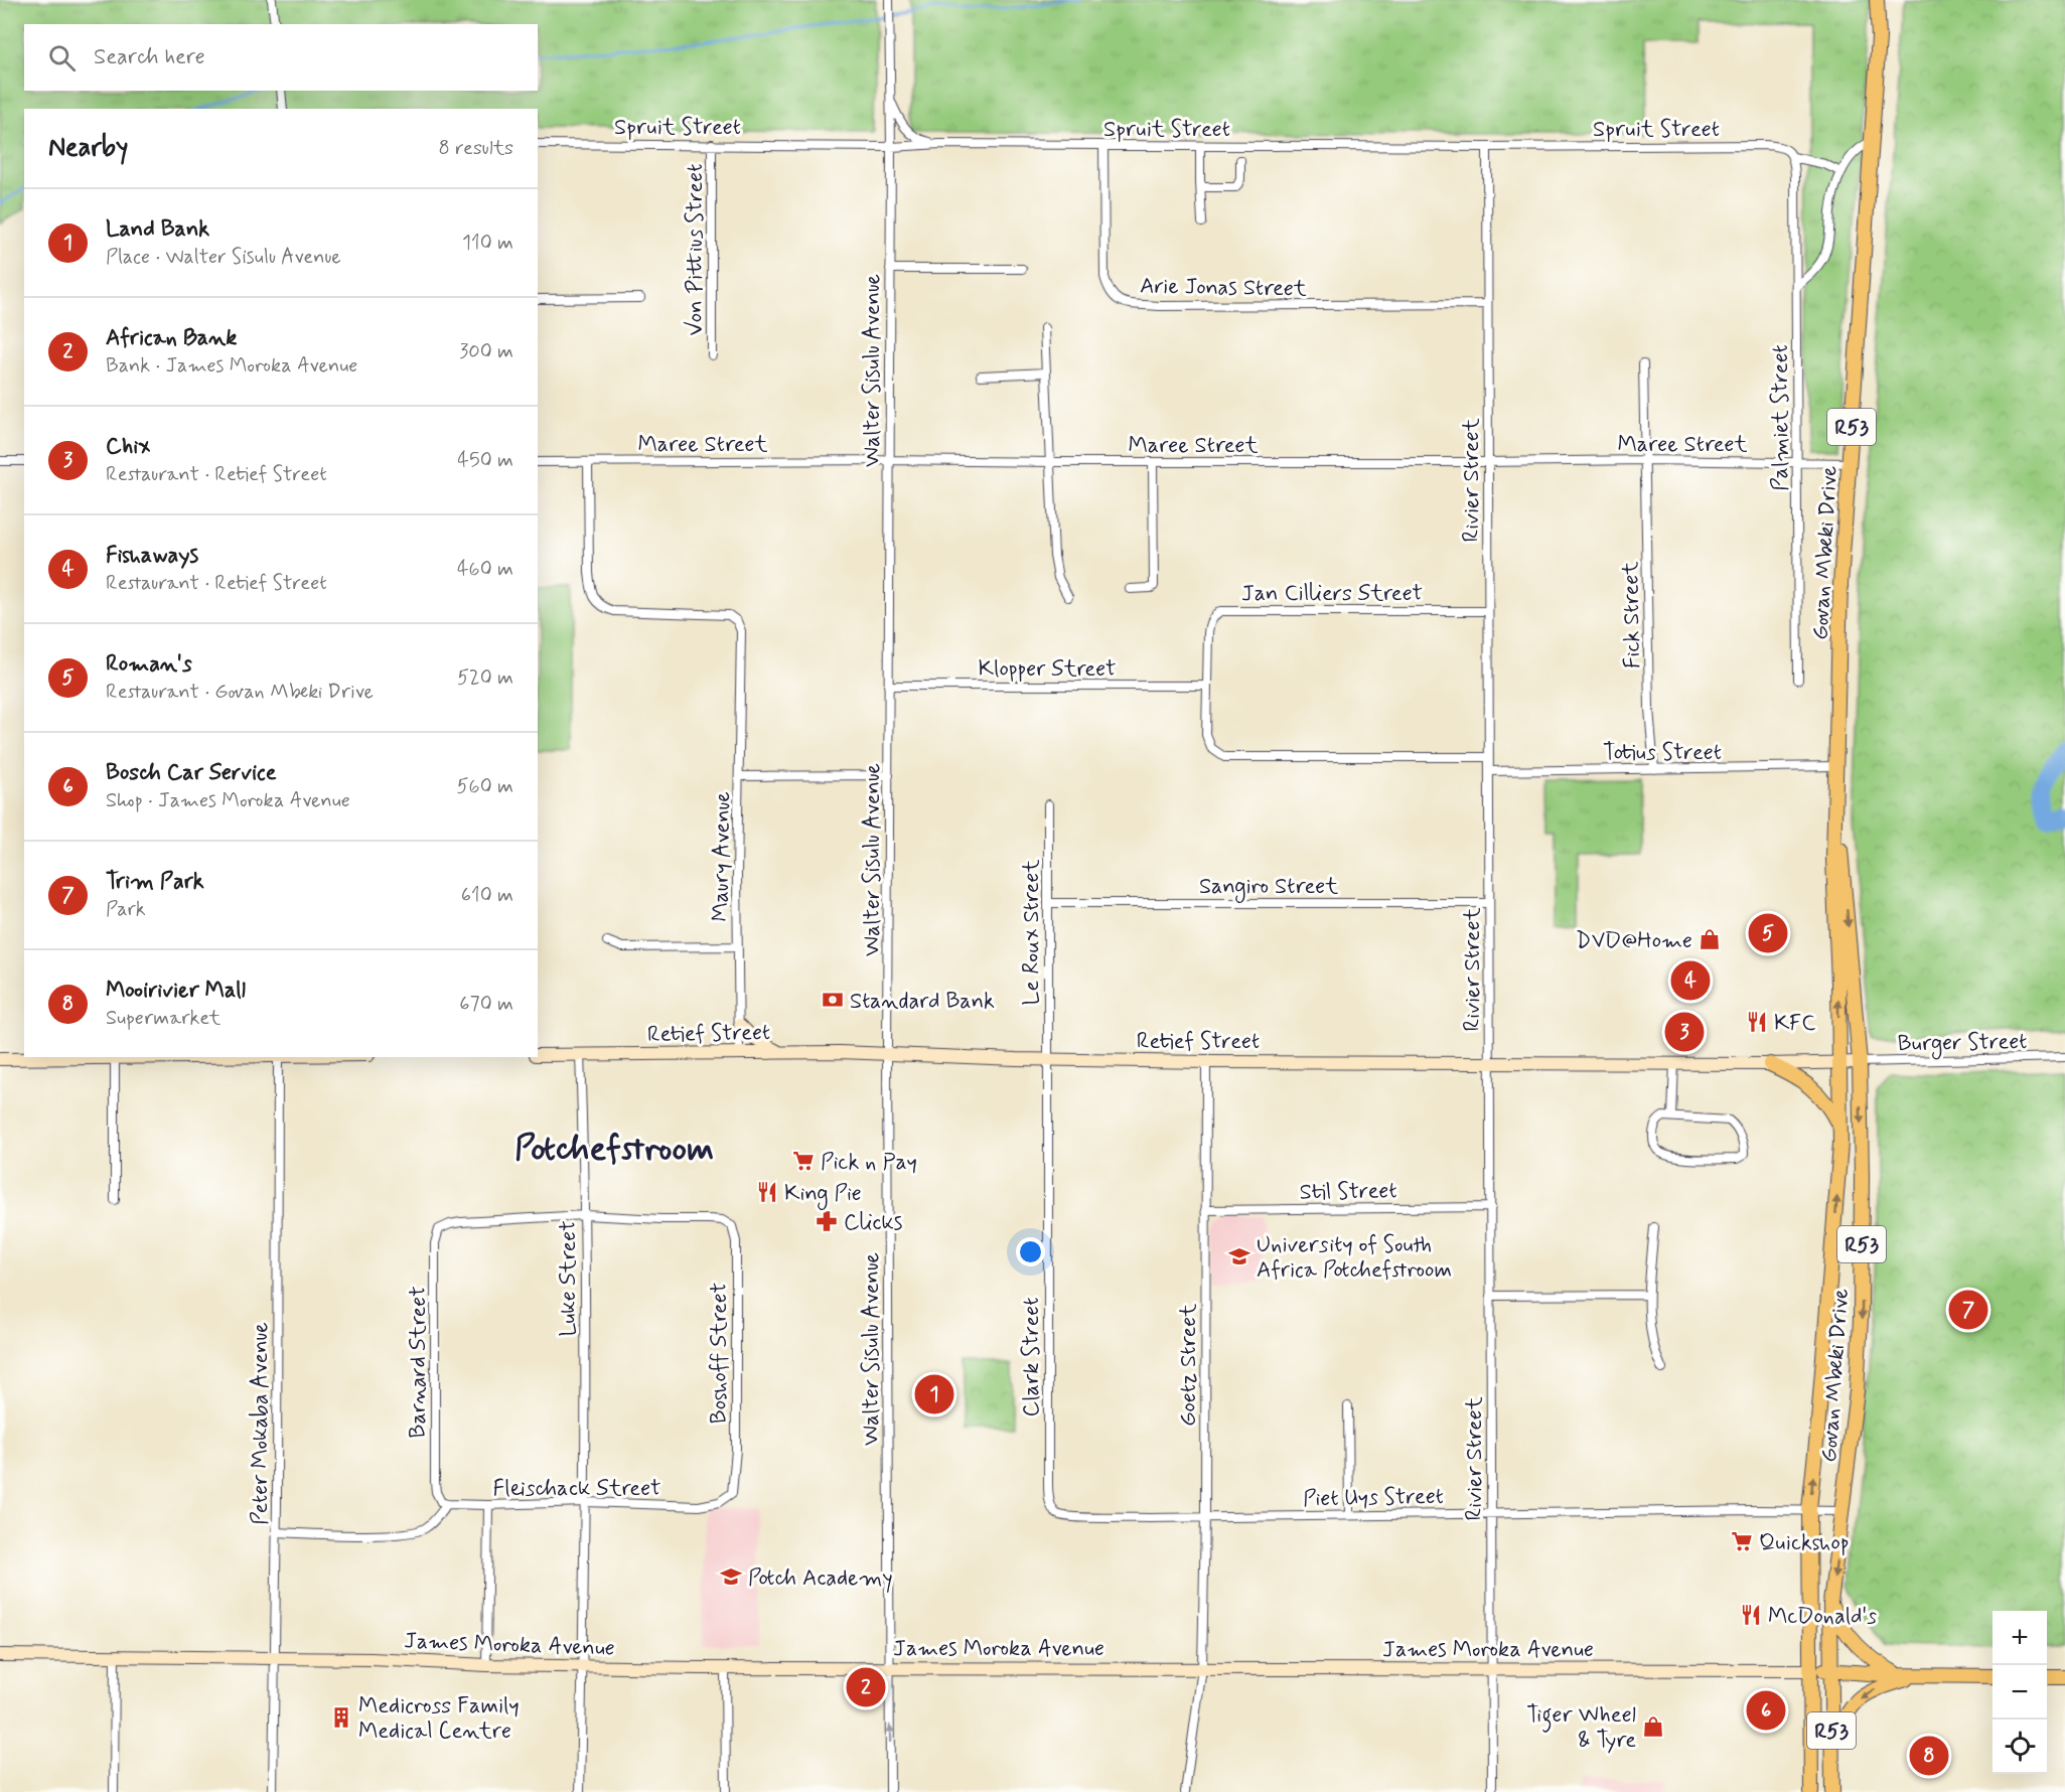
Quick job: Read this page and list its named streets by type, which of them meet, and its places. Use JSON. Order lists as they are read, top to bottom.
{
  "streets": {
    "main road": ["R53", "Govan Mbeki Drive", "James Moroka Avenue"],
    "street": [
      "Spruit Street",
      "Von Pittius Street",
      "Arie Jonas Street",
      "Walter Sisulu Avenue",
      "Palmiet Street",
      "Maree Street",
      "Rivier Street",
      "Jan Cilliers Street",
      "Fick Street",
      "Klopper Street",
      "Totius Street",
      "Maury Avenue",
      "Sangiro Street",
      "Le Roux Street",
      "Retief Street",
      "Burger Street",
      "Stil Street",
      "Luke Street",
      "Boshoff Street",
      "Clark Street",
      "Barnard Street",
      "Goetz Street",
      "Peter Mokaba Avenue",
      "Fleischack Street",
      "Piet Uys Street"
    ]
  },
  "crossings": [
    ["Spruit Street", "Von Pittius Street"],
    ["Spruit Street", "Arie Jonas Street"],
    ["Spruit Street", "Walter Sisulu Avenue"],
    ["Spruit Street", "Palmiet Street"],
    ["Spruit Street", "Rivier Street"],
    ["Arie Jonas Street", "Rivier Street"],
    ["Walter Sisulu Avenue", "Maree Street"],
    ["Walter Sisulu Avenue", "Klopper Street"],
    ["Walter Sisulu Avenue", "Maury Avenue"],
    ["Walter Sisulu Avenue", "Retief Street"],
    ["Walter Sisulu Avenue", "James Moroka Avenue"],
    ["Palmiet Street", "Maree Street"],
    ["Maree Street", "Rivier Street"],
    ["Maree Street", "Govan Mbeki Drive"],
    ["Maree Street", "Fick Street"],
    ["Rivier Street", "Jan Cilliers Street"],
    ["Rivier Street", "Totius Street"],
    ["Rivier Street", "Sangiro Street"],
    ["Rivier Street", "Retief Street"],
    ["Rivier Street", "Stil Street"],
    ["Rivier Street", "Piet Uys Street"],
    ["Rivier Street", "James Moroka Avenue"],
    ["Govan Mbeki Drive", "Totius Street"],
    ["Govan Mbeki Drive", "Retief Street"],
    ["Govan Mbeki Drive", "Burger Street"],
    ["Govan Mbeki Drive", "Piet Uys Street"],
    ["Govan Mbeki Drive", "James Moroka Avenue"],
    ["Jan Cilliers Street", "Klopper Street"],
    ["Fick Street", "Totius Street"],
    ["Maury Avenue", "Retief Street"],
    ["Sangiro Street", "Le Roux Street"],
    ["Le Roux Street", "Retief Street"],
    ["Le Roux Street", "Clark Street"],
    ["Retief Street", "Burger Street"],
    ["Retief Street", "Luke Street"],
    ["Retief Street", "Clark Street"],
    ["Retief Street", "Goetz Street"],
    ["Stil Street", "Goetz Street"],
    ["Luke Street", "Boshoff Street"],
    ["Luke Street", "Barnard Street"],
    ["Luke Street", "Fleischack Street"],
    ["Luke Street", "James Moroka Avenue"],
    ["Boshoff Street", "Barnard Street"],
    ["Boshoff Street", "Fleischack Street"],
    ["Clark Street", "Piet Uys Street"],
    ["Barnard Street", "Fleischack Street"],
    ["Goetz Street", "Piet Uys Street"],
    ["Goetz Street", "James Moroka Avenue"],
    ["Peter Mokaba Avenue", "James Moroka Avenue"]
  ],
  "districts": ["Potchefstroom"],
  "places": {
    "shop": ["DVD@Home", "Tiger Wheel & Tyre"],
    "bank": ["Standard Bank"],
    "restaurant": ["KFC", "King Pie", "McDonald's"],
    "supermarket": ["Pick n Pay", "Quickshop"],
    "pharmacy": ["Clicks"],
    "school or university": ["University of South Africa Potchefstroom", "Potch Academy"],
    "building": ["Medicross Family Medical Centre"]
  },
  "page": {
    "search": "Search here",
    "heading": ["Nearby", "8 results"],
    "list": [
      {
        "mark": "1",
        "name": "Land Bank",
        "note": "Place · Walter Sisulu Avenue",
        "value": "110 m"
      },
      {
        "mark": "2",
        "name": "African Bank",
        "note": "Bank · James Moroka Avenue",
        "value": "300 m"
      },
      {
        "mark": "3",
        "name": "Chix",
        "note": "Restaurant · Retief Street",
        "value": "450 m"
      },
      {
        "mark": "4",
        "name": "Fishaways",
        "note": "Restaurant · Retief Street",
        "value": "460 m"
      },
      {
        "mark": "5",
        "name": "Roman's",
        "note": "Restaurant · Govan Mbeki Drive",
        "value": "520 m"
      },
      {
        "mark": "6",
        "name": "Bosch Car Service",
        "note": "Shop · James Moroka Avenue",
        "value": "560 m"
      },
      {
        "mark": "7",
        "name": "Trim Park",
        "note": "Park",
        "value": "610 m"
      },
      {
        "mark": "8",
        "name": "Mooirivier Mall",
        "note": "Supermarket",
        "value": "670 m"
      }
    ],
    "pins": [
      "5",
      "4",
      "3",
      "7",
      "1",
      "2",
      "6",
      "8"
    ],
    "map_buttons": ["+", "−"]
  }
}
